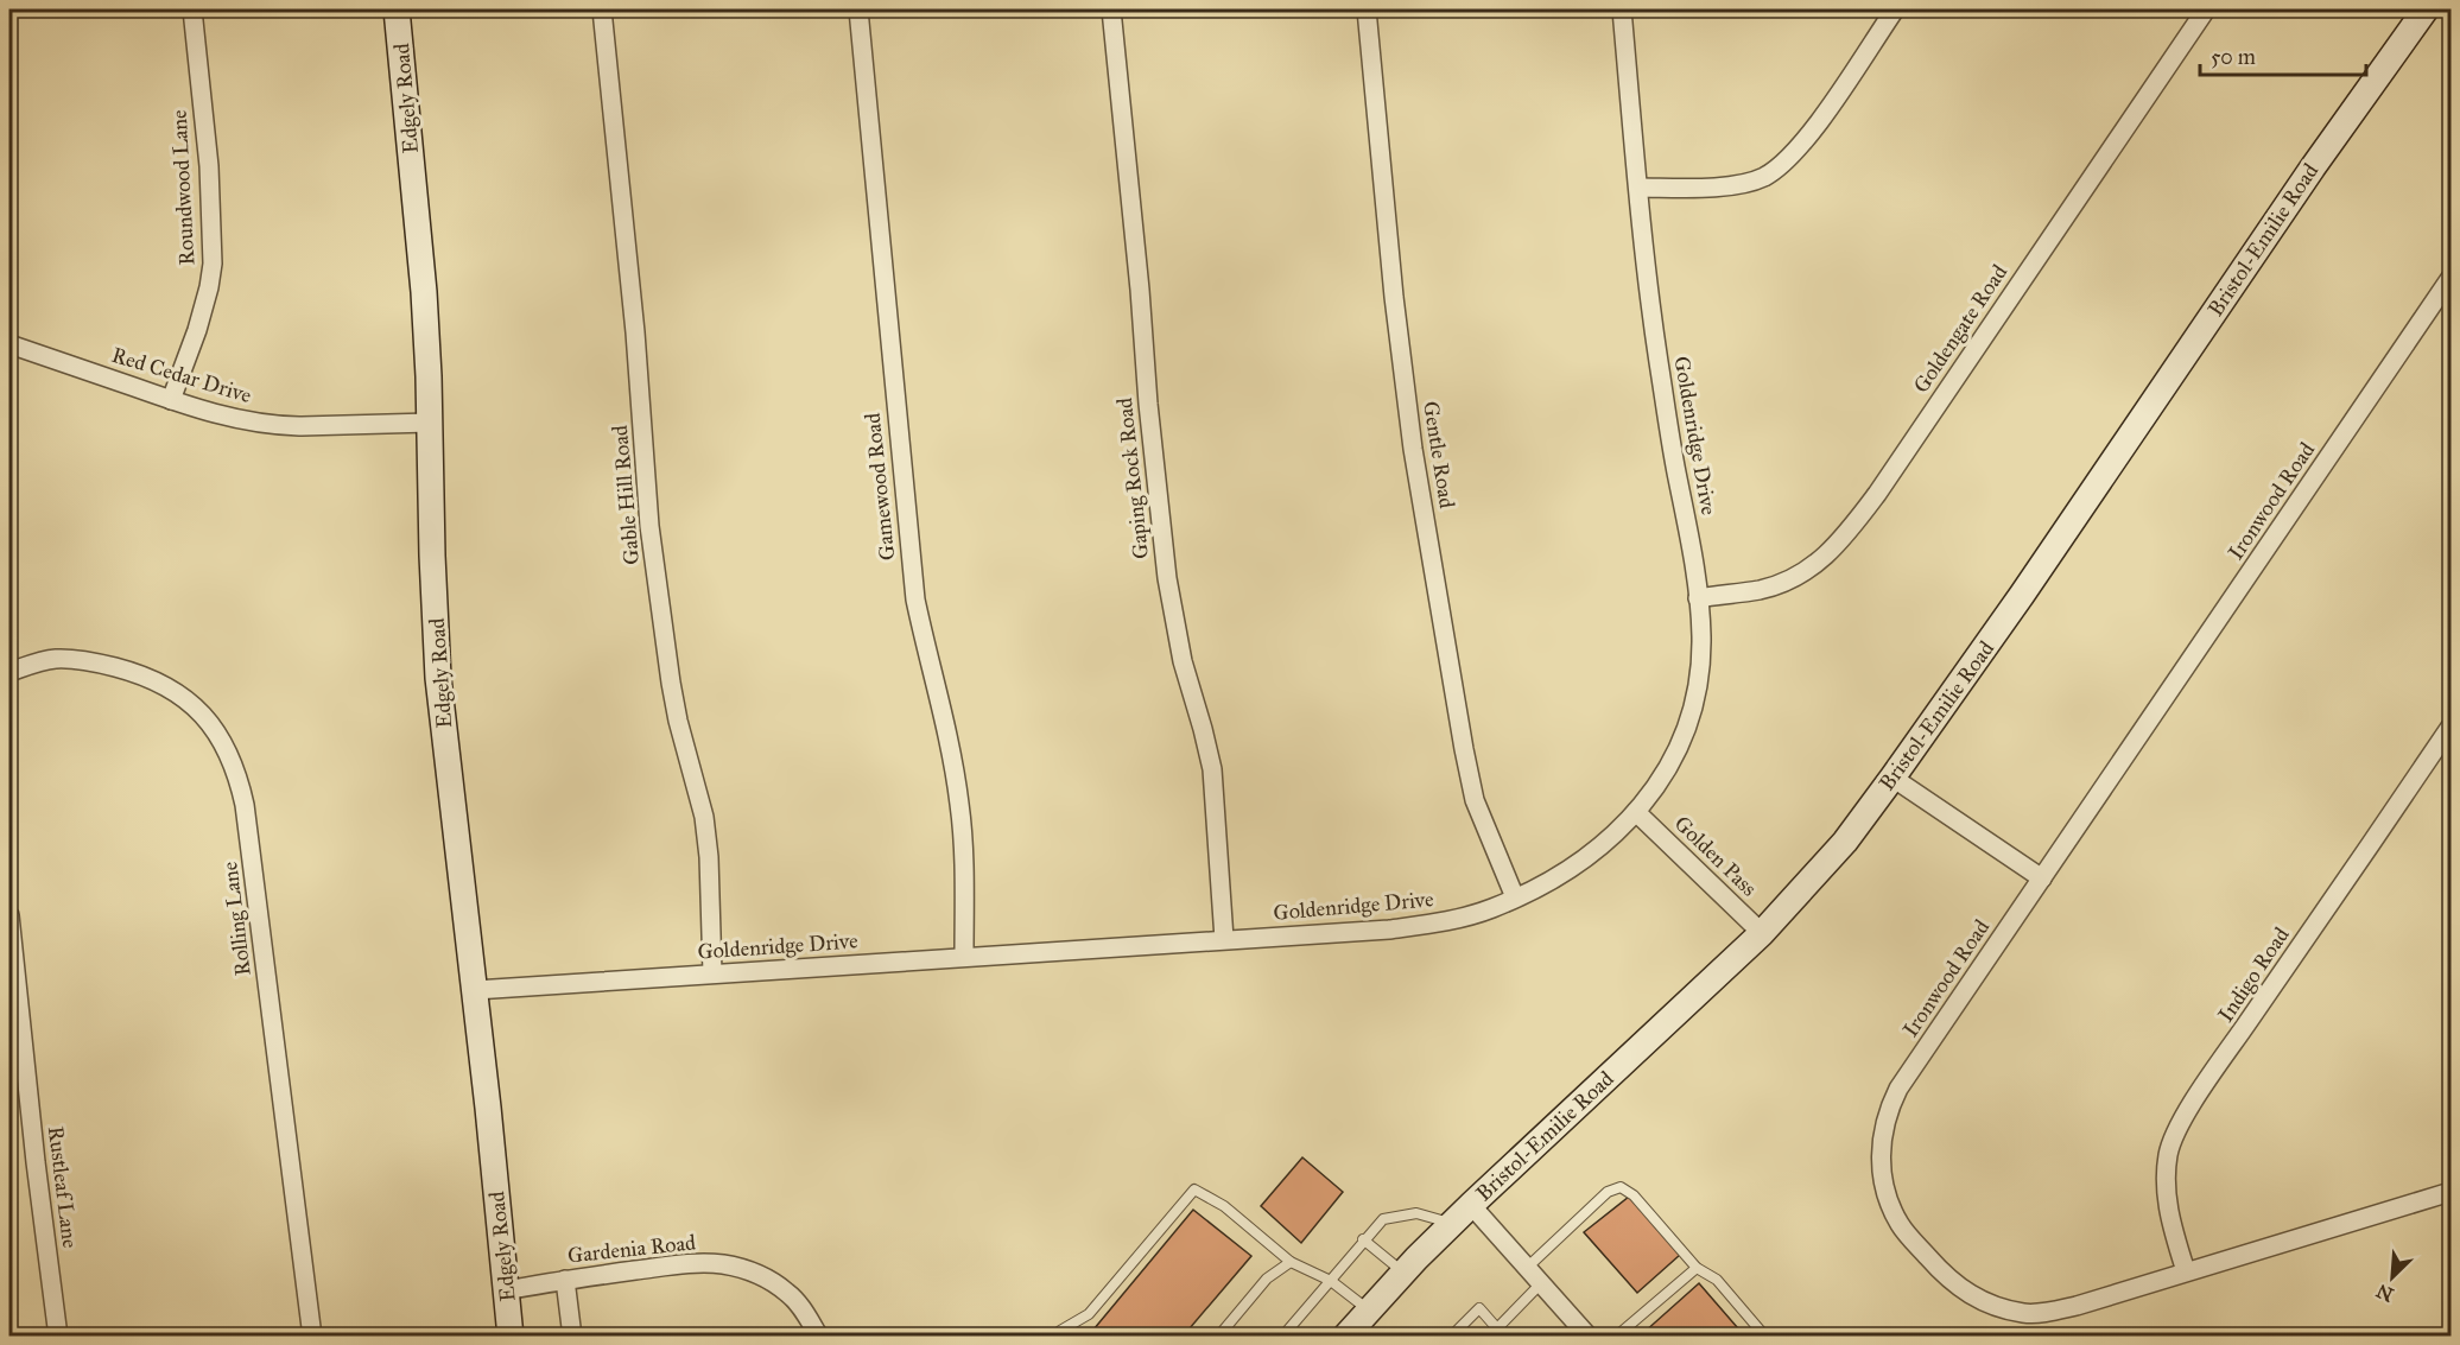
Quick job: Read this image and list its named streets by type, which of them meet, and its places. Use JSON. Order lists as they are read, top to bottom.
{
  "streets": {
    "street": [
      "Edgely Road",
      "Roundwood Lane",
      "Bristol-Emilie Road",
      "Goldengate Road",
      "Red Cedar Drive",
      "Goldenridge Drive",
      "Gentle Road",
      "Gaping Rock Road",
      "Gamewood Road",
      "Gable Hill Road",
      "Ironwood Road",
      "Golden Pass",
      "Rolling Lane",
      "Indigo Road",
      "Rustleaf Lane",
      "Gardenia Road"
    ]
  },
  "crossings": [
    ["Edgely Road", "Red Cedar Drive"],
    ["Edgely Road", "Goldenridge Drive"],
    ["Edgely Road", "Gardenia Road"],
    ["Roundwood Lane", "Red Cedar Drive"],
    ["Bristol-Emilie Road", "Golden Pass"],
    ["Goldengate Road", "Goldenridge Drive"],
    ["Goldenridge Drive", "Gentle Road"],
    ["Goldenridge Drive", "Gaping Rock Road"],
    ["Goldenridge Drive", "Gamewood Road"],
    ["Goldenridge Drive", "Gable Hill Road"],
    ["Goldenridge Drive", "Golden Pass"],
    ["Ironwood Road", "Indigo Road"]
  ],
  "scale_bar": "50 m",
  "north": "bottom left"
}
